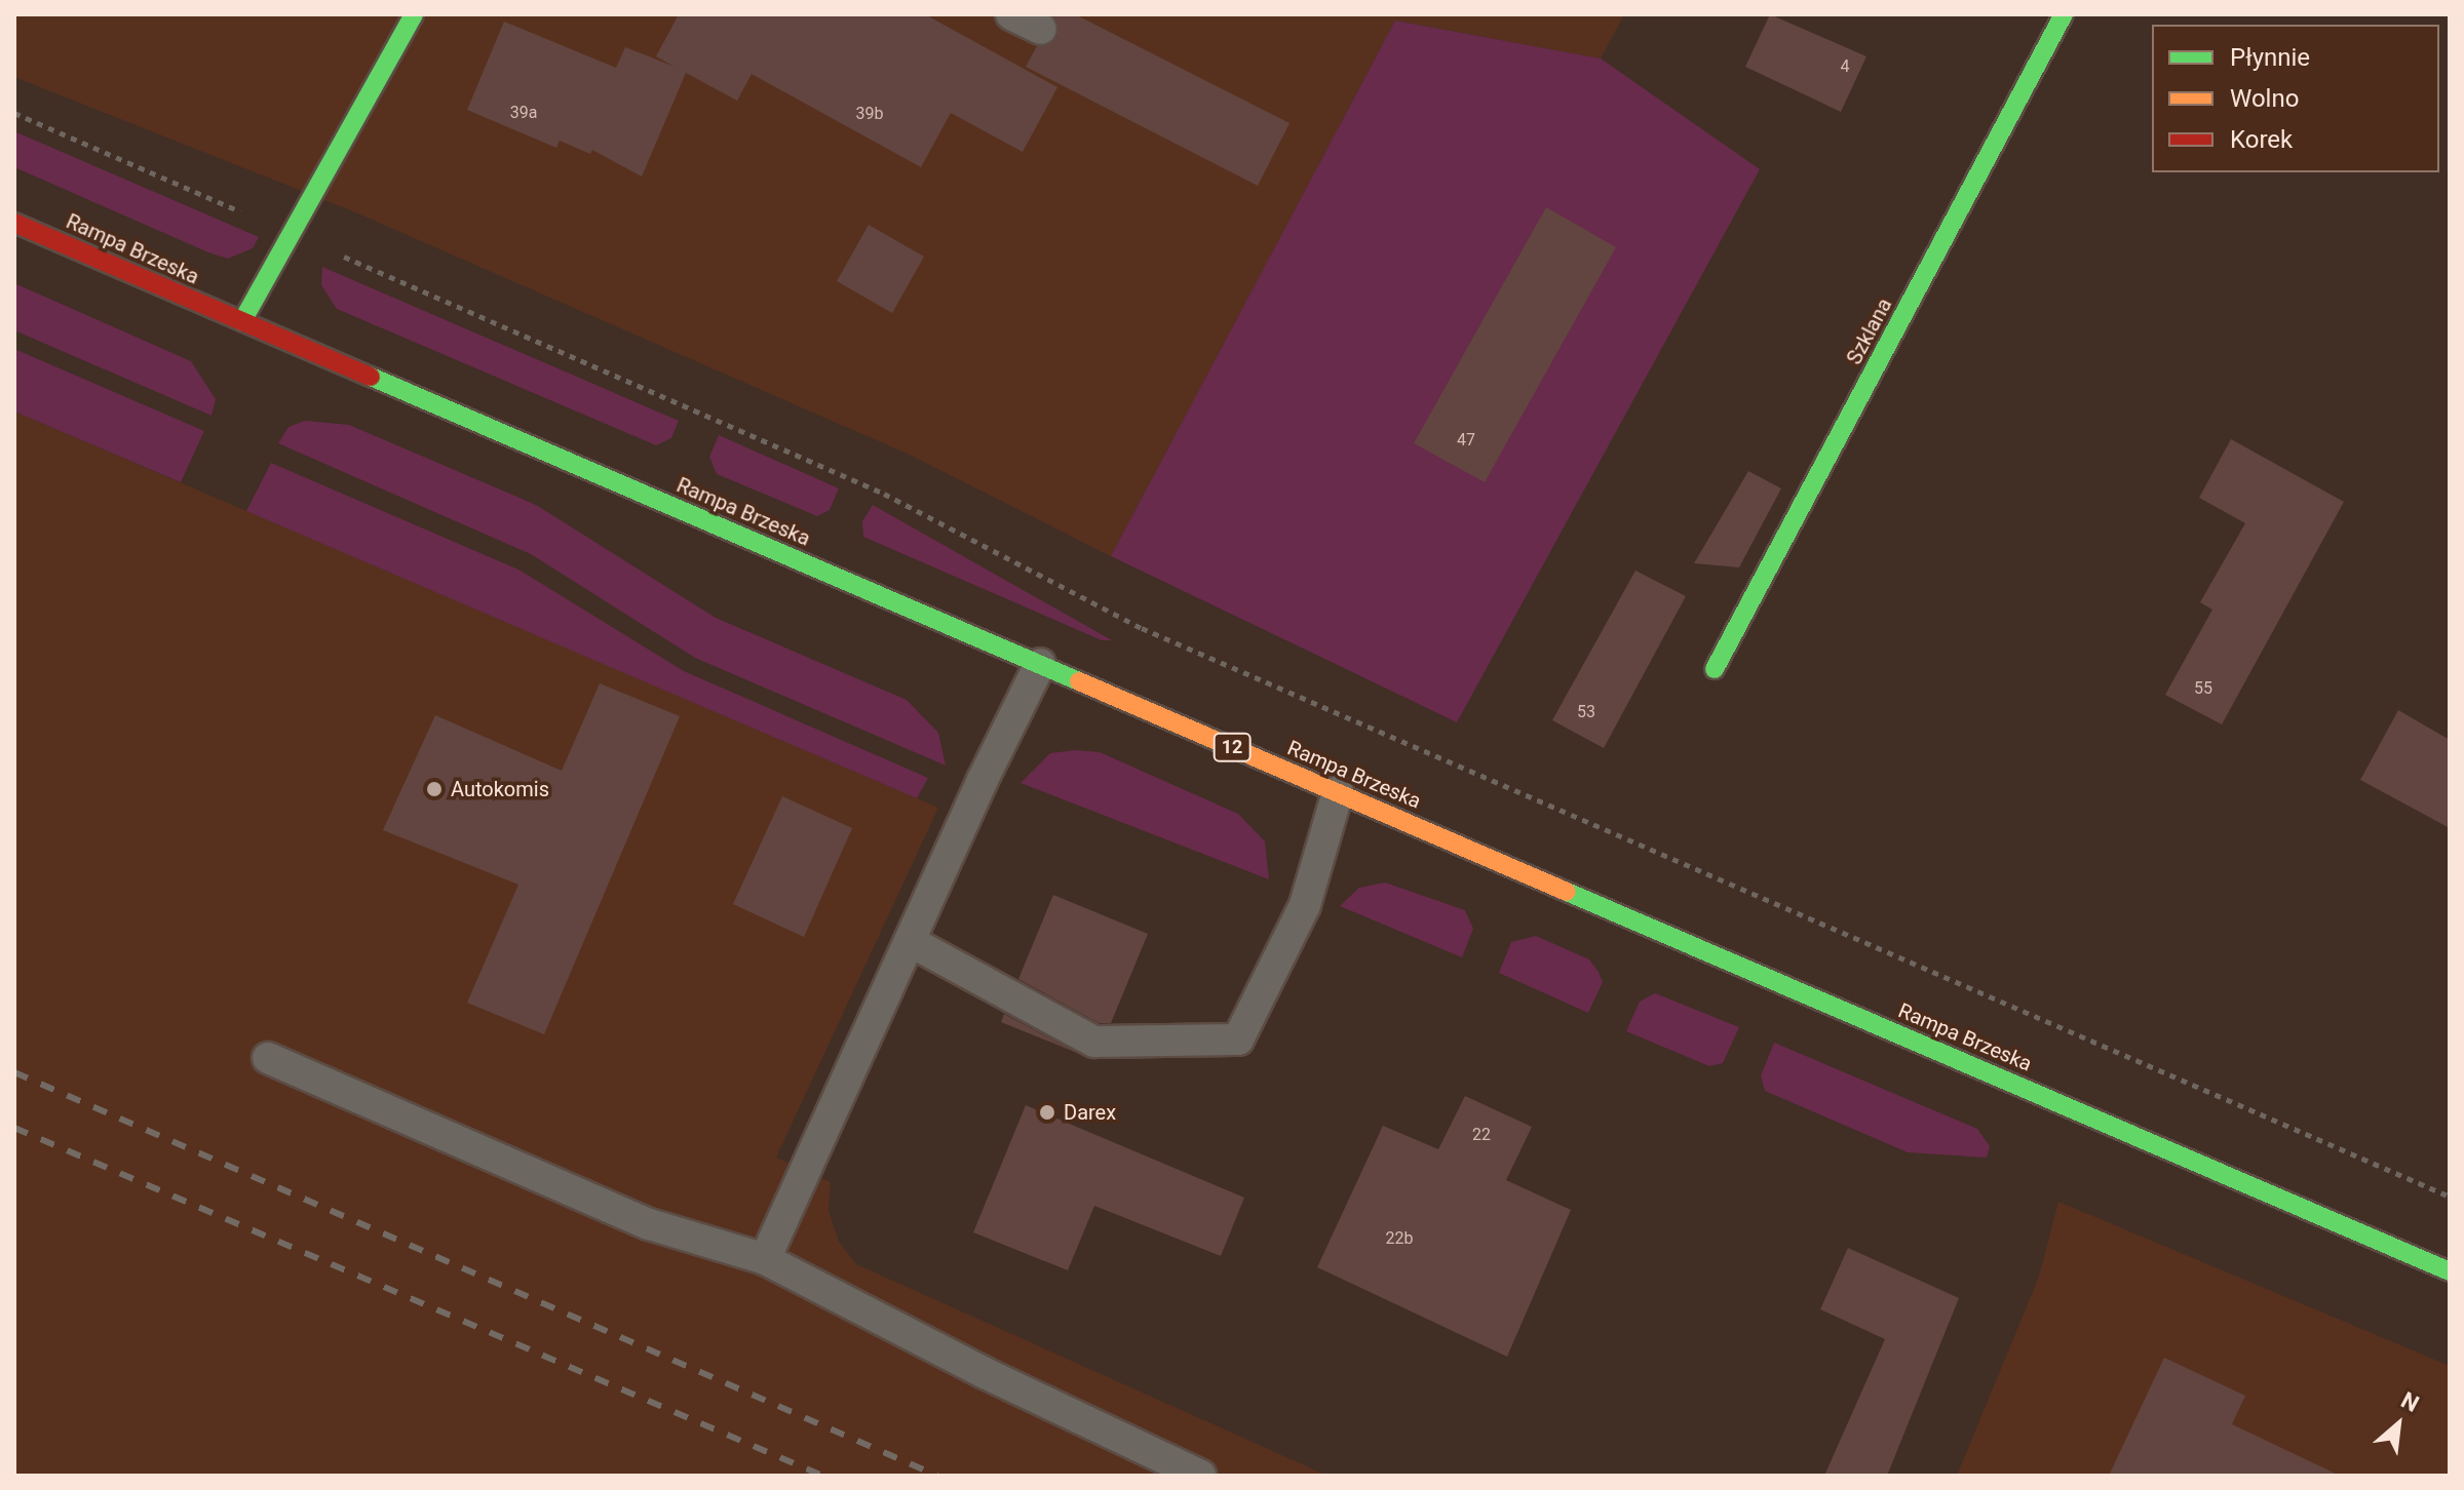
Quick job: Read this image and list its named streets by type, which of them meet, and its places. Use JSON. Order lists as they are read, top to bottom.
{
  "streets": {
    "main road": ["Rampa Brzeska", "Szklana", "12"]
  },
  "places": ["Autokomis", "Darex"],
  "house_numbers": [
    "4",
    "39a",
    "39b",
    "47",
    "55",
    "53",
    "22",
    "22b"
  ],
  "legend": ["Płynnie", "Wolno", "Korek"],
  "north": "top right"
}
